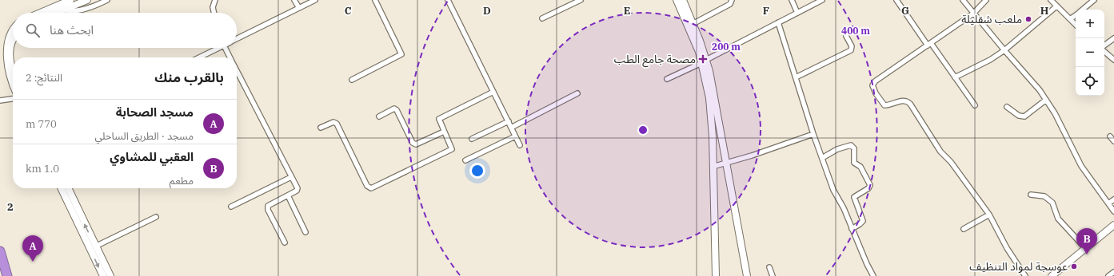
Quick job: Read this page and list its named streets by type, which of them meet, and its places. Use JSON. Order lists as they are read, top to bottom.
{
  "places": {
    "other": ["ملعب شقليلة", "عوسجة لمواد التنظيف"],
    "health": ["مصحة جامع الطب"]
  },
  "page": {
    "map_buttons": ["+", "−"],
    "search": "ابحث هنا",
    "heading": ["بالقرب منك", "النتائج: 2"],
    "list": [
      {
        "mark": "A",
        "name": "مسجد الصحابة",
        "note": "مسجد · الطريق الساحلي",
        "value": "770 m"
      },
      {
        "mark": "B",
        "name": "العقبي للمشاوي",
        "note": "مطعم",
        "value": "1.0 km"
      }
    ],
    "pins": ["B", "A"]
  },
  "grid": {
    "columns": [
      "C",
      "D",
      "E",
      "F",
      "G",
      "H"
    ],
    "rows": ["2"]
  },
  "rings": ["400 m", "200 m"]
}
